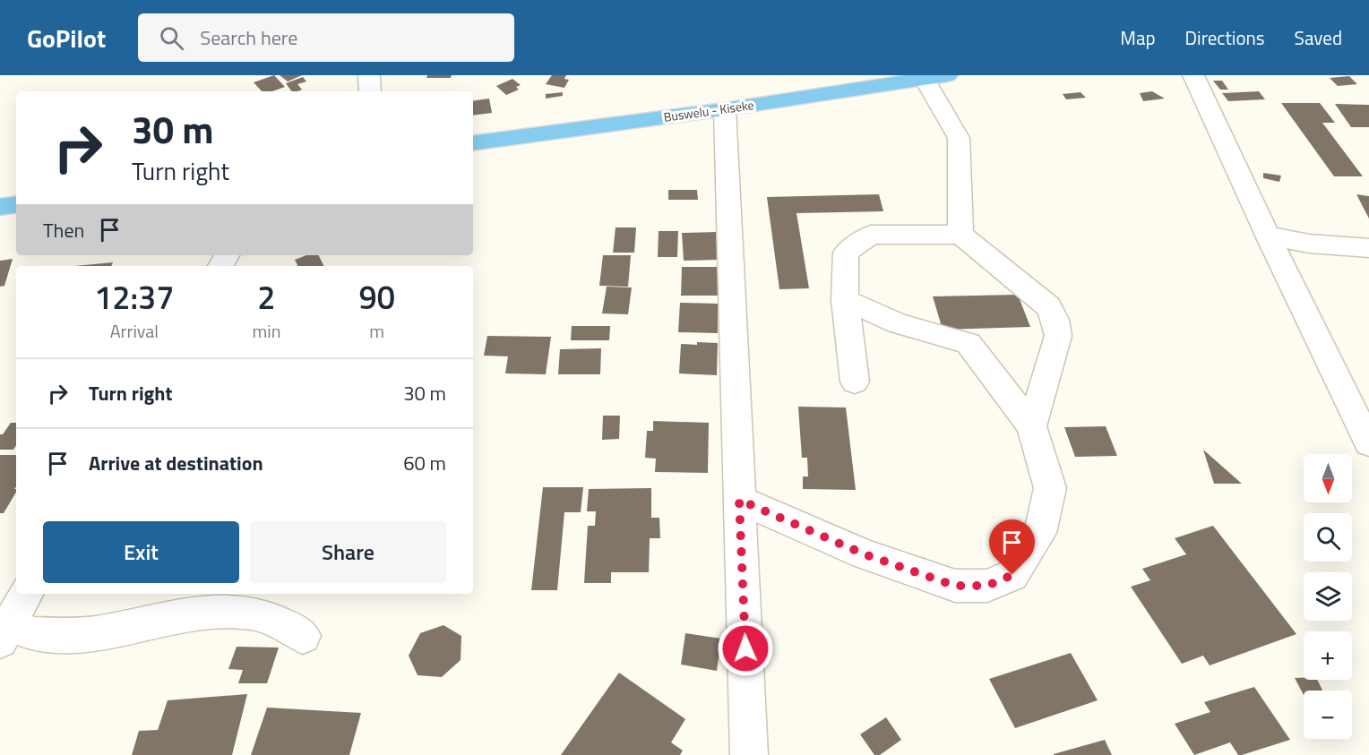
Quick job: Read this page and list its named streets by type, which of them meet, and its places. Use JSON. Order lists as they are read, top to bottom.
{
  "streets": {
    "main road": ["Buswelu - Kiseke"]
  },
  "north": "bottom",
  "page": {
    "header": "GoPilot",
    "search": "Search here",
    "nav": ["Map", "Directions", "Saved"],
    "turn": ["30 m", "Turn right"],
    "then": "Then",
    "eta": [
      "12:37",
      "Arrival",
      "2",
      "min",
      "90",
      "m"
    ],
    "list": [
      {
        "name": "Turn right",
        "value": "30 m"
      },
      {
        "name": "Arrive at destination",
        "value": "60 m"
      }
    ],
    "map_buttons": ["+", "−"],
    "buttons": ["Exit", "Share"]
  }
}
